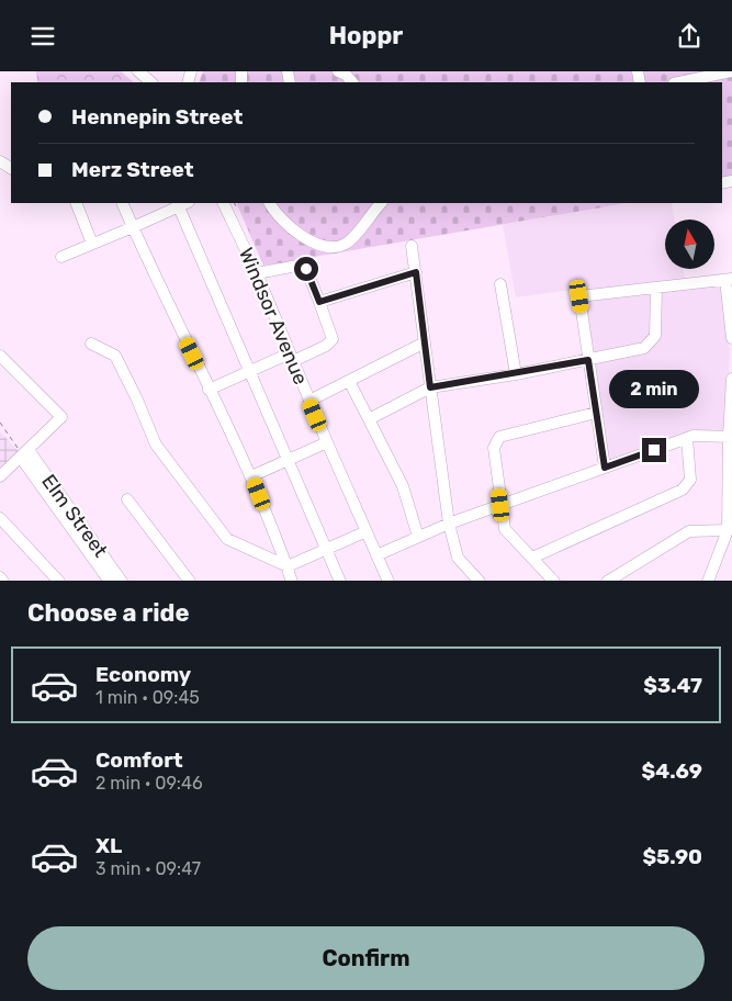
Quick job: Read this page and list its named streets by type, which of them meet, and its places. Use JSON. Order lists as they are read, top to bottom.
{
  "streets": {
    "street": ["Windsor Avenue", "Elm Street"]
  },
  "north": "top",
  "page": {
    "header": "Hoppr",
    "banner": ["Hennepin Street", "Merz Street"],
    "bubble": "2 min",
    "heading": "Choose a ride",
    "list": [
      {
        "name": "Economy",
        "note": "1 min · 09:45",
        "value": "$3.47"
      },
      {
        "name": "Comfort",
        "note": "2 min · 09:46",
        "value": "$4.69"
      },
      {
        "name": "XL",
        "note": "3 min · 09:47",
        "value": "$5.90"
      }
    ],
    "buttons": "Confirm"
  }
}
